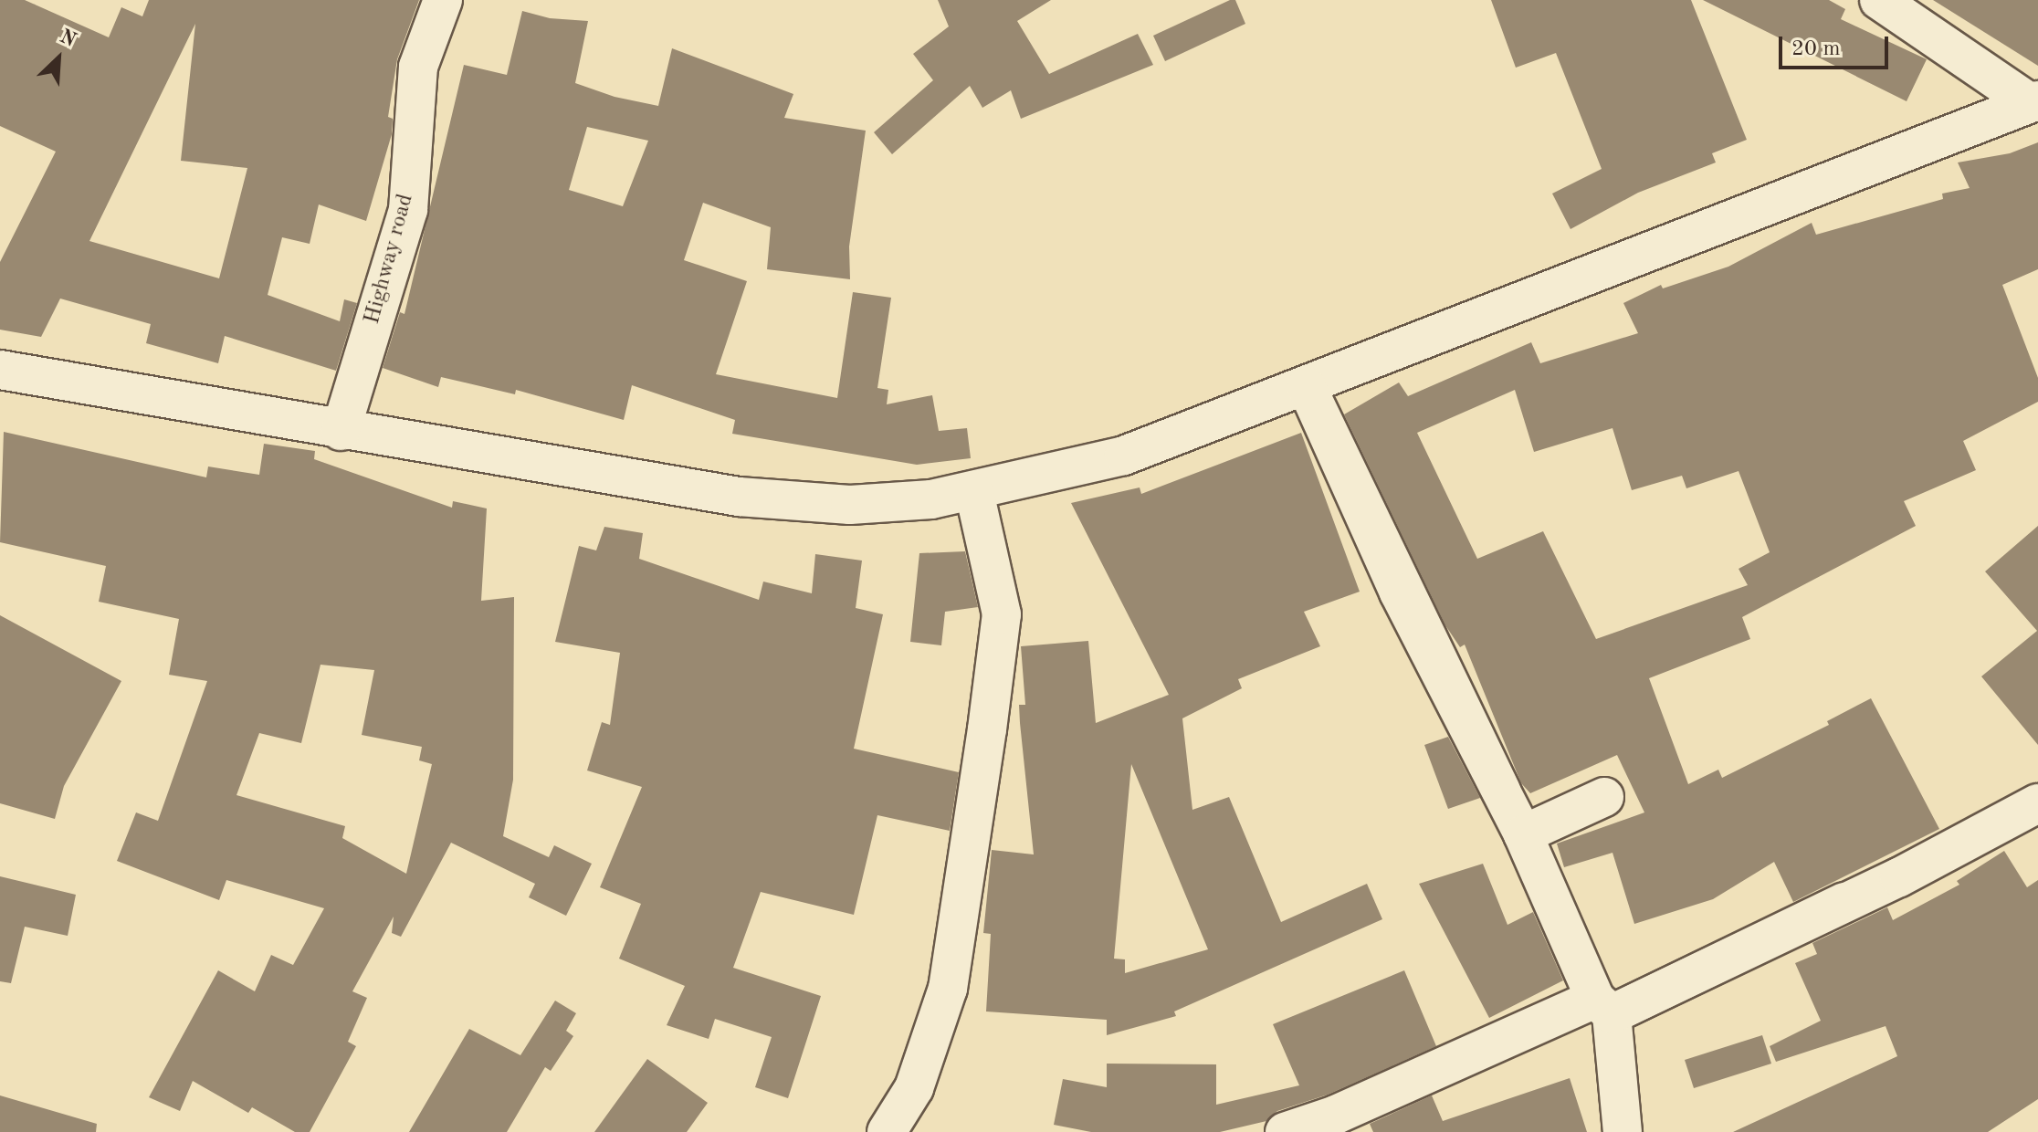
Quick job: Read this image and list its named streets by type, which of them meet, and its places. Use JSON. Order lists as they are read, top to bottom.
{
  "streets": {
    "street": ["Highway road"]
  },
  "scale_bar": "20 m",
  "north": "top right"
}
